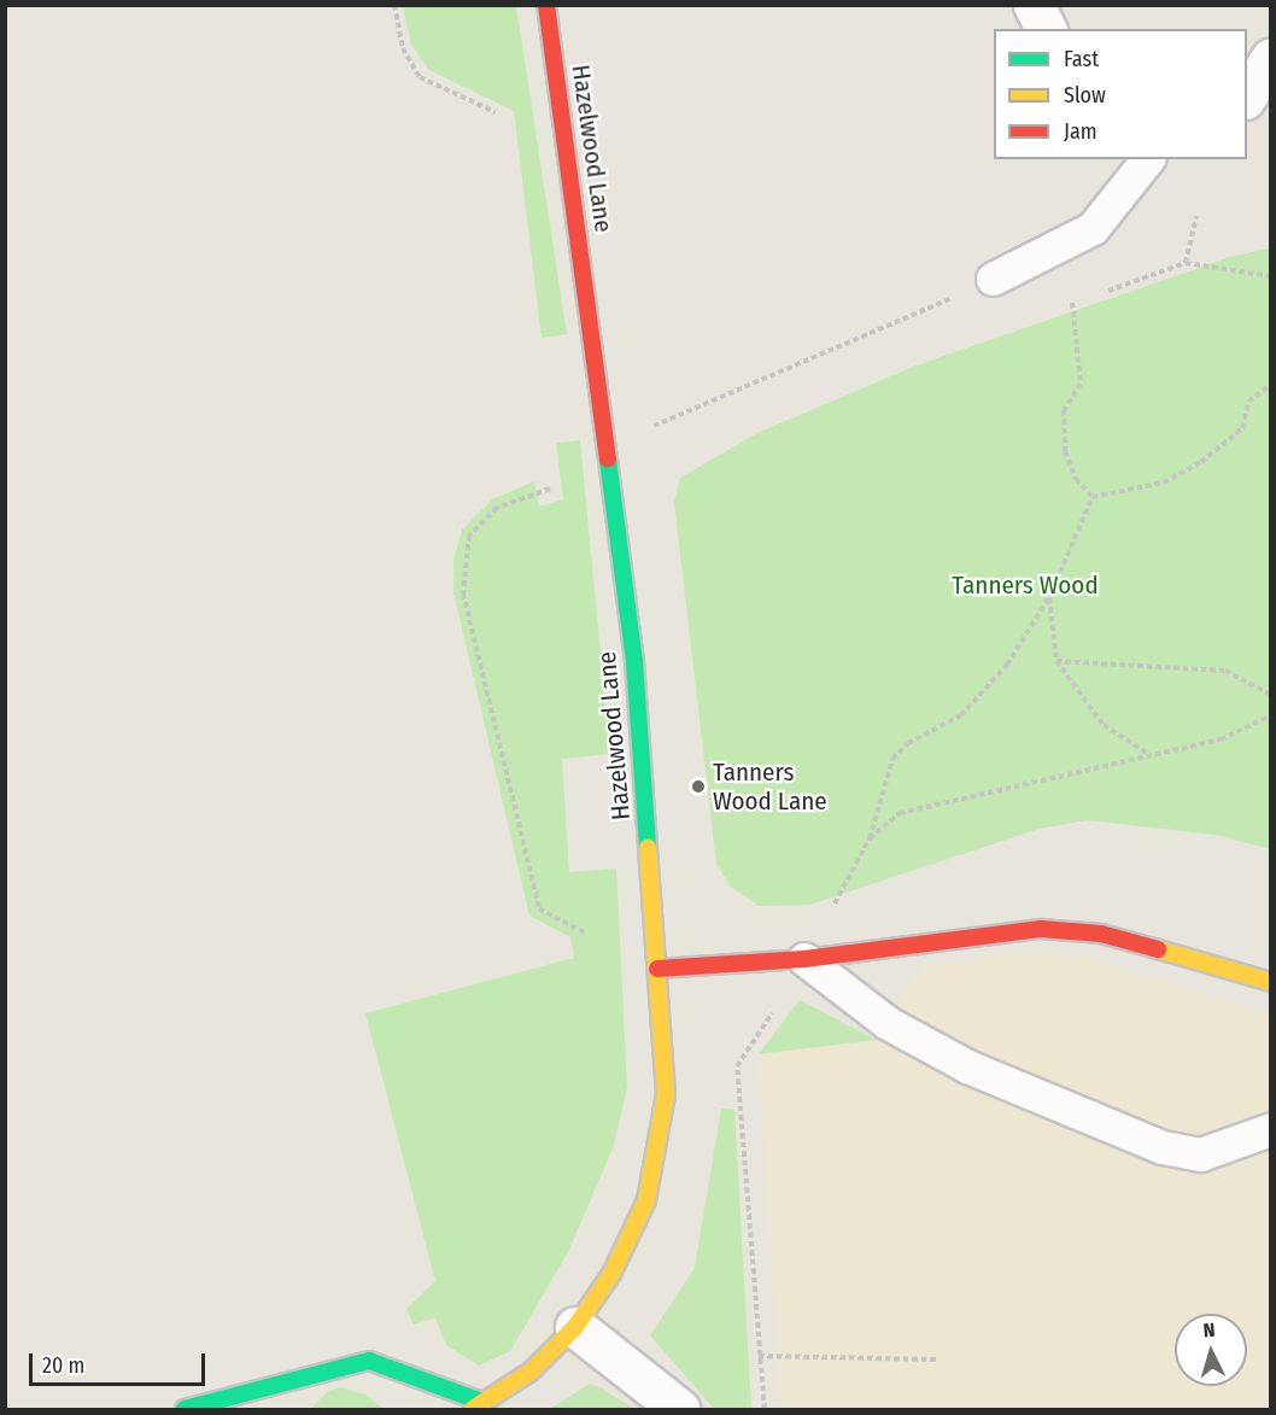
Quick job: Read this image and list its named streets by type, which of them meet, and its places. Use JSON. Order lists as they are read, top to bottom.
{
  "streets": {
    "street": ["Hazelwood Lane"]
  },
  "parks": ["Tanners Wood"],
  "places": ["Tanners Wood Lane"],
  "legend": ["Fast", "Slow", "Jam"],
  "scale_bar": "20 m",
  "north": "top"
}
